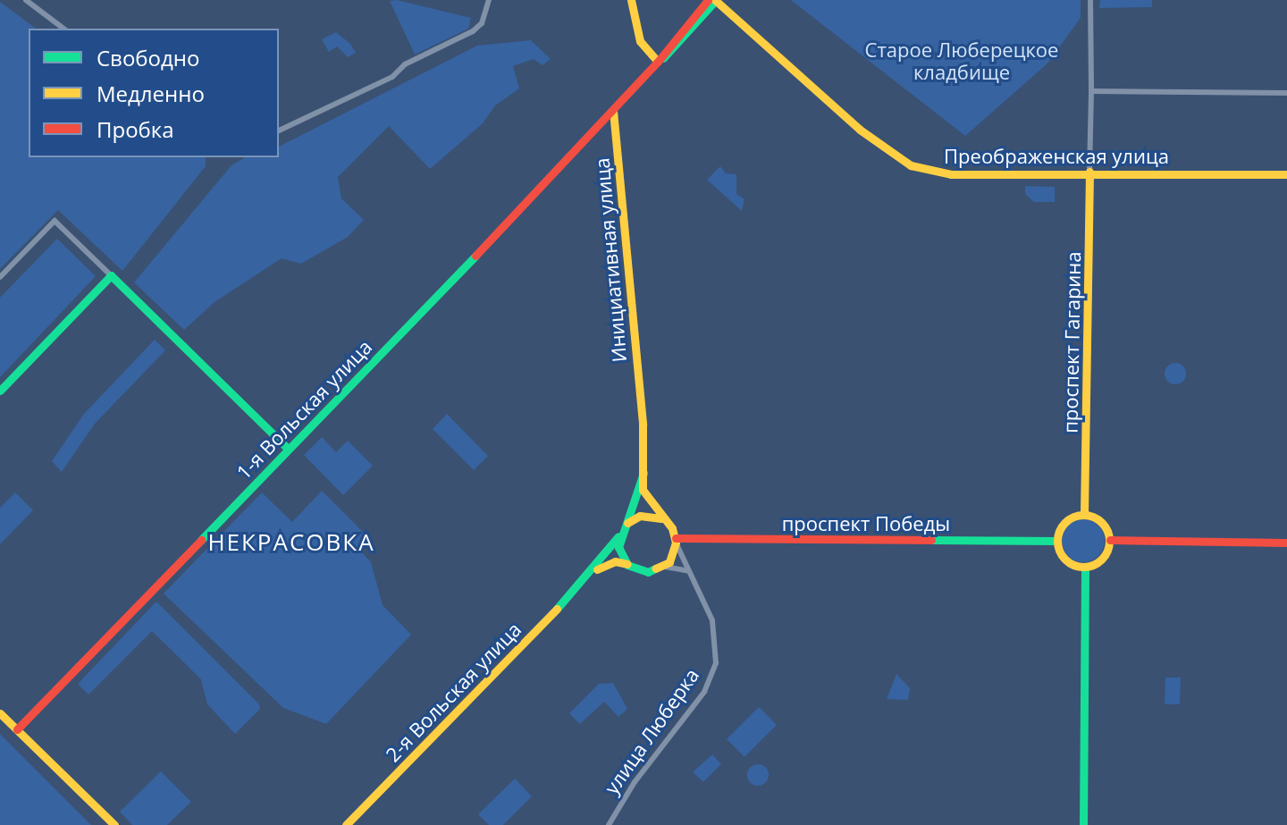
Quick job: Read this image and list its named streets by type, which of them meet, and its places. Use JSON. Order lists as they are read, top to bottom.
{
  "streets": {
    "street": [
      "Преображенская улица",
      "Инициативная улица",
      "проспект Гагарина",
      "1-я Вольская улица",
      "проспект Победы",
      "2-я Вольская улица",
      "улица Люберка"
    ]
  },
  "crossings": [
    ["Преображенская улица", "проспект Гагарина"],
    ["Инициативная улица", "1-я Вольская улица"],
    ["Инициативная улица", "проспект Победы"],
    ["Инициативная улица", "2-я Вольская улица"],
    ["Инициативная улица", "улица Люберка"],
    ["проспект Гагарина", "проспект Победы"],
    ["проспект Победы", "2-я Вольская улица"],
    ["проспект Победы", "улица Люберка"],
    ["2-я Вольская улица", "улица Люберка"]
  ],
  "districts": ["НЕКРАСОВКА"],
  "parks": ["Старое Люберецкое кладбище"],
  "legend": ["Свободно", "Медленно", "Пробка"]
}
